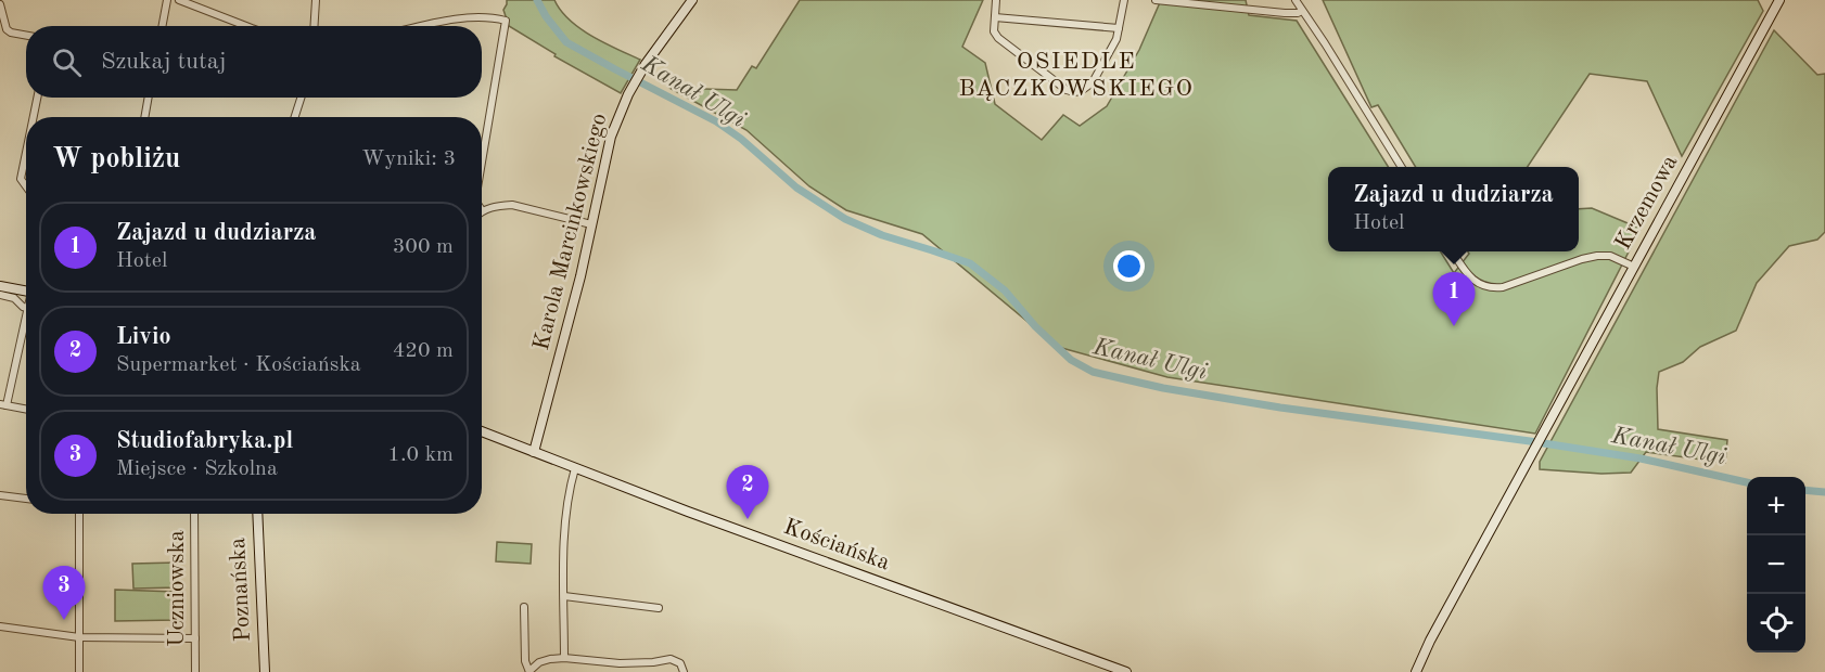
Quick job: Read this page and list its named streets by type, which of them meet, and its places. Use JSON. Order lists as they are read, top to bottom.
{
  "streets": {
    "main road": [
      "Krzemowa",
      "Karola Marcinkowskiego",
      "Kościańska",
      "Poznańska"
    ],
    "street": ["Uczniowska"]
  },
  "crossings": [
    ["Karola Marcinkowskiego", "Kościańska"]
  ],
  "districts": ["OSIEDLE BĄCZKOWSKIEGO"],
  "water": ["Kanał Ulgi"],
  "page": {
    "search": "Szukaj tutaj",
    "heading": ["W pobliżu", "Wyniki: 3"],
    "popup": ["Zajazd u dudziarza", "Hotel"],
    "list": [
      {
        "mark": "1",
        "name": "Zajazd u dudziarza",
        "note": "Hotel",
        "value": "300 m"
      },
      {
        "mark": "2",
        "name": "Livio",
        "note": "Supermarket · Kościańska",
        "value": "420 m"
      },
      {
        "mark": "3",
        "name": "Studiofabryka.pl",
        "note": "Miejsce · Szkolna",
        "value": "1.0 km"
      }
    ],
    "pins": ["1", "2", "3"],
    "map_buttons": ["+", "−"]
  }
}
